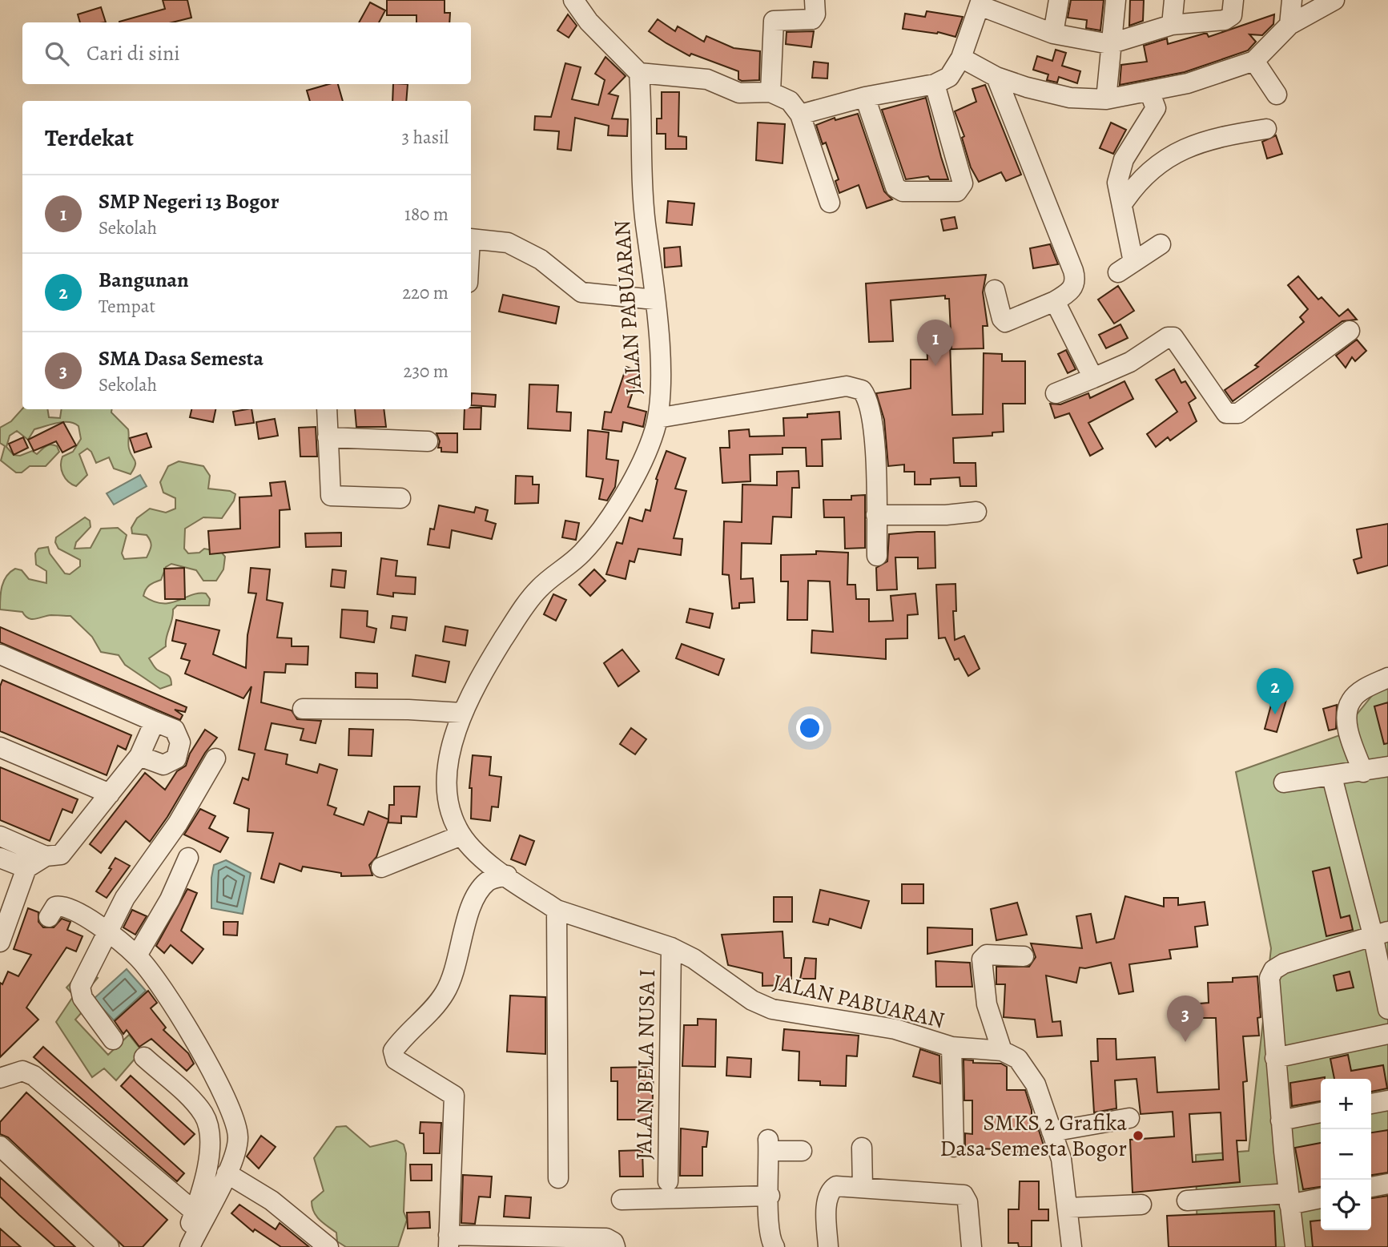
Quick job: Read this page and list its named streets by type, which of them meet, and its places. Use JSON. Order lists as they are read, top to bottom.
{
  "streets": {
    "street": ["JALAN PABUARAN", "JALAN BELA NUSA I"]
  },
  "crossings": [
    ["JALAN PABUARAN", "JALAN BELA NUSA I"]
  ],
  "places": ["SMKS 2 Grafika Dasa Semesta Bogor"],
  "page": {
    "search": "Cari di sini",
    "heading": ["Terdekat", "3 hasil"],
    "list": [
      {
        "mark": "1",
        "name": "SMP Negeri 13 Bogor",
        "note": "Sekolah",
        "value": "180 m"
      },
      {
        "mark": "2",
        "name": "Bangunan",
        "note": "Tempat",
        "value": "220 m"
      },
      {
        "mark": "3",
        "name": "SMA Dasa Semesta",
        "note": "Sekolah",
        "value": "230 m"
      }
    ],
    "pins": ["1", "2", "3"],
    "map_buttons": ["+", "−"]
  }
}
